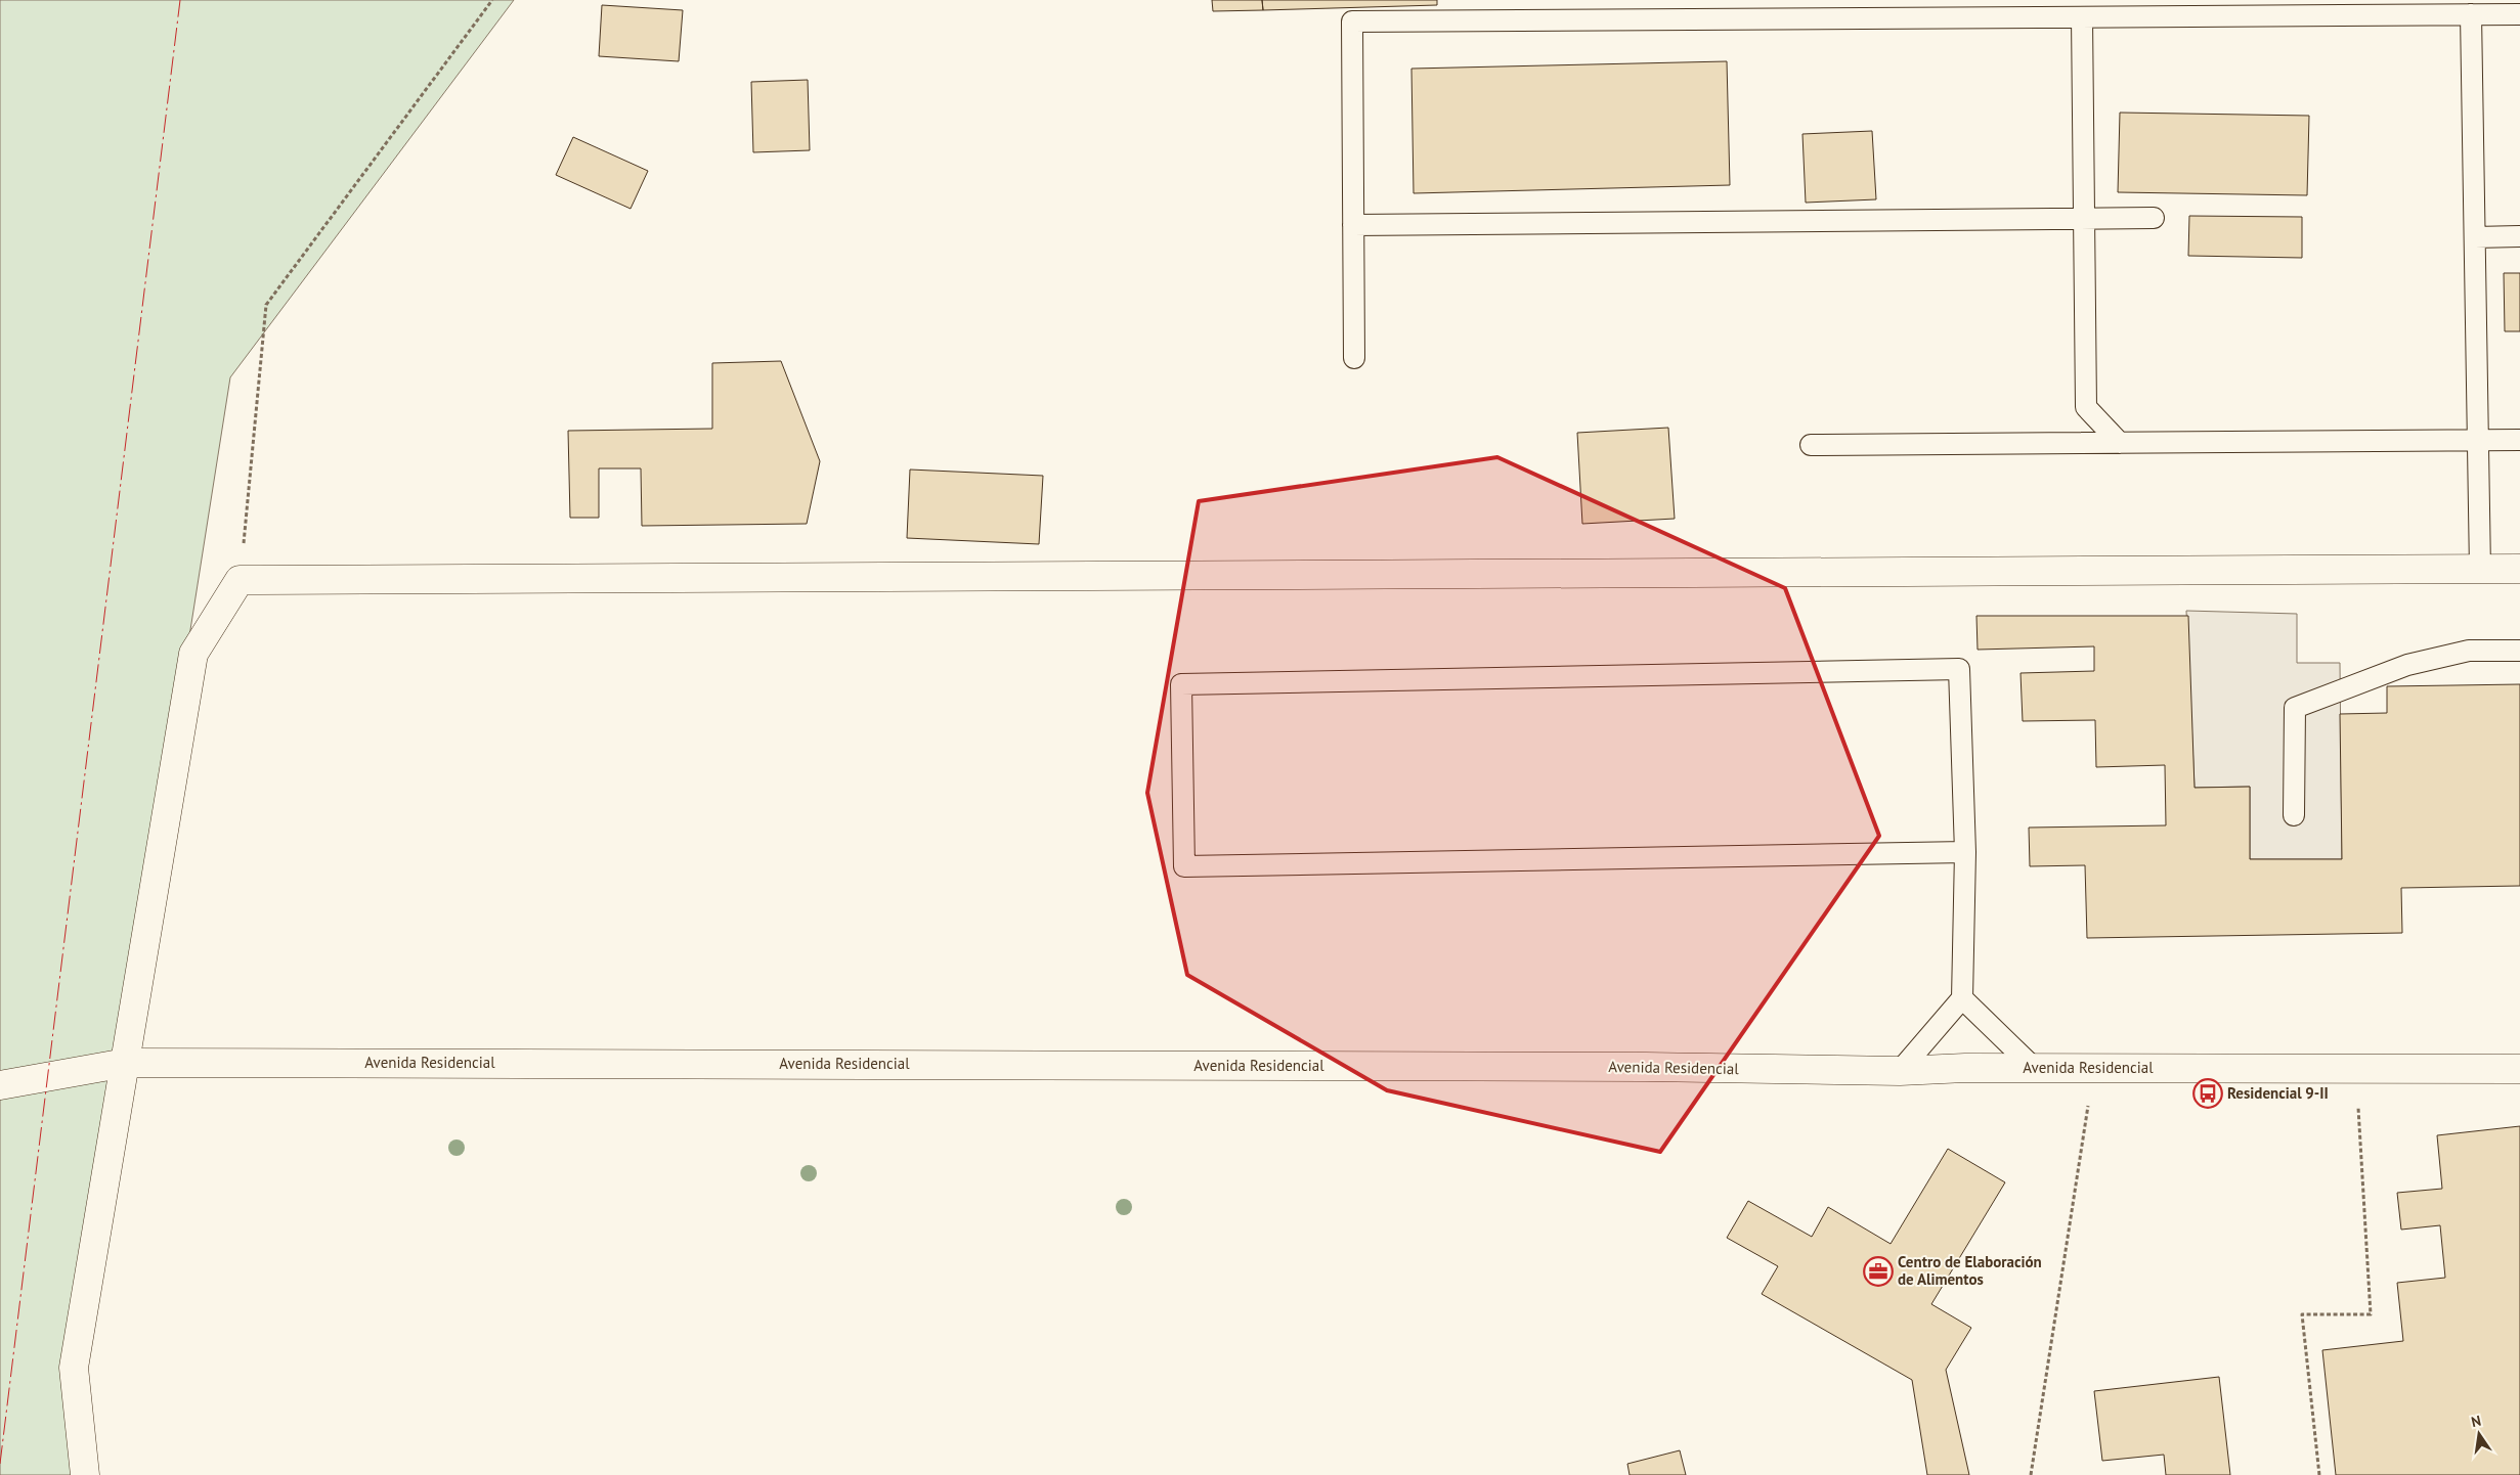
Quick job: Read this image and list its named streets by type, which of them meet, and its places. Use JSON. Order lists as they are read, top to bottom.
{
  "streets": {
    "street": ["Avenida Residencial"]
  },
  "places": {
    "bus stop": ["Residencial 9-II"],
    "office": ["Centro de Elaboración de Alimentos"]
  },
  "north": "top"
}
